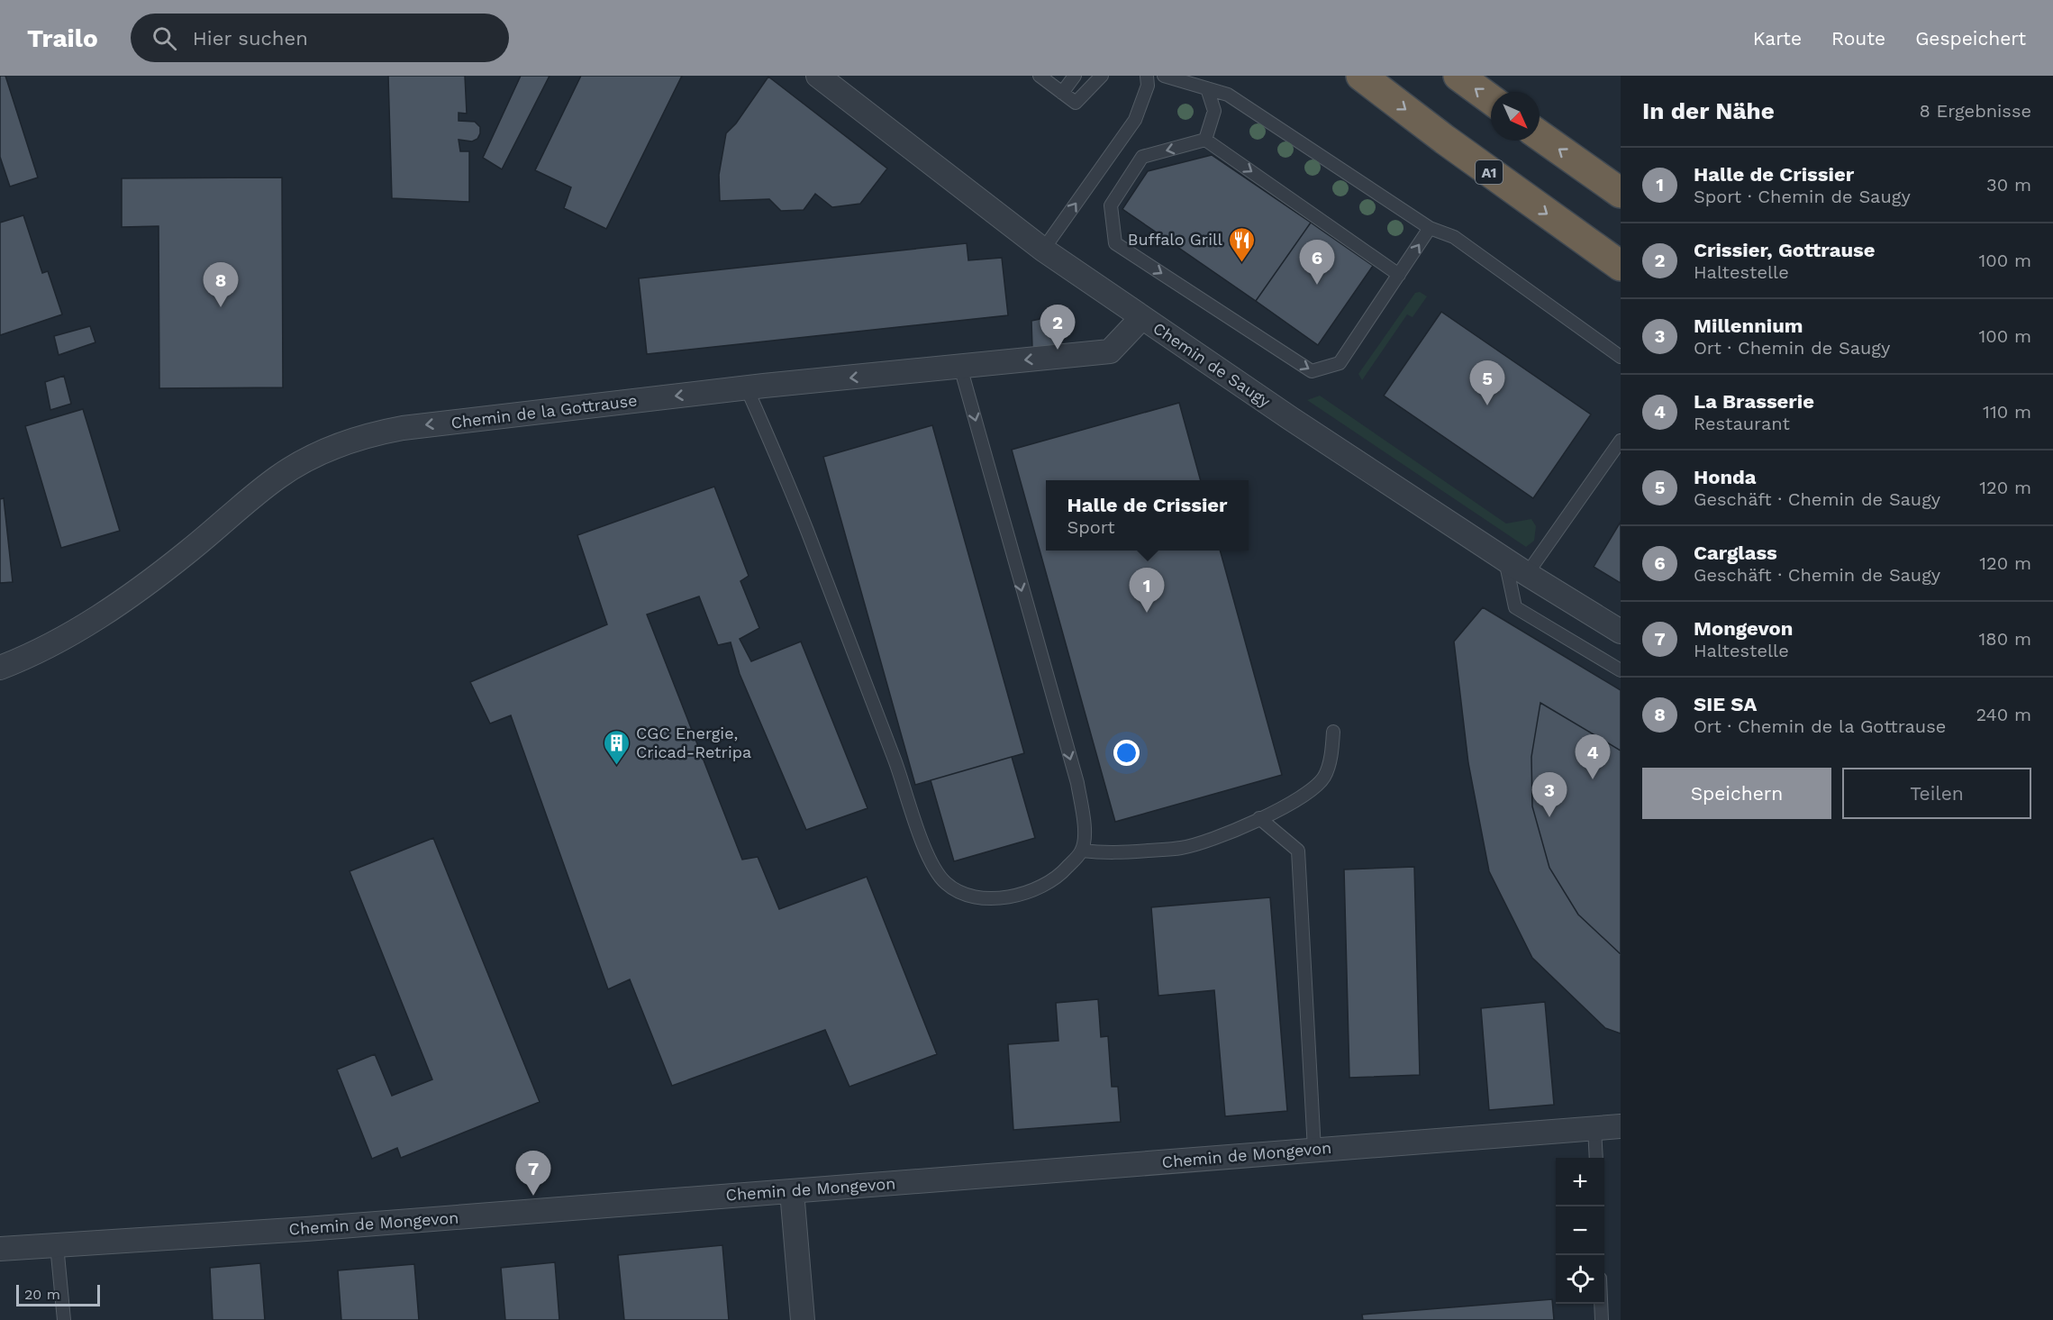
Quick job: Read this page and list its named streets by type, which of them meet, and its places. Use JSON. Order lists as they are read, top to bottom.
{
  "streets": {
    "highway": ["A1"],
    "street": ["Chemin de Saugy", "Chemin de la Gottrause", "Chemin de Mongevon"]
  },
  "crossings": [
    ["Chemin de Saugy", "Chemin de la Gottrause"]
  ],
  "one_way": ["Chemin de la Gottrause"],
  "places": {
    "restaurant": ["Buffalo Grill"],
    "building": ["CGC Energie, Cricad-Retripa"]
  },
  "scale_bar": "20 m",
  "north": "bottom right",
  "page": {
    "header": "Trailo",
    "search": "Hier suchen",
    "nav": ["Karte", "Route", "Gespeichert"],
    "heading": ["In der Nähe", "8 Ergebnisse"],
    "list": [
      {
        "mark": "1",
        "name": "Halle de Crissier",
        "note": "Sport · Chemin de Saugy",
        "value": "30 m"
      },
      {
        "mark": "2",
        "name": "Crissier, Gottrause",
        "note": "Haltestelle",
        "value": "100 m"
      },
      {
        "mark": "3",
        "name": "Millennium",
        "note": "Ort · Chemin de Saugy",
        "value": "100 m"
      },
      {
        "mark": "4",
        "name": "La Brasserie",
        "note": "Restaurant",
        "value": "110 m"
      },
      {
        "mark": "5",
        "name": "Honda",
        "note": "Geschäft · Chemin de Saugy",
        "value": "120 m"
      },
      {
        "mark": "6",
        "name": "Carglass",
        "note": "Geschäft · Chemin de Saugy",
        "value": "120 m"
      },
      {
        "mark": "7",
        "name": "Mongevon",
        "note": "Haltestelle",
        "value": "180 m"
      },
      {
        "mark": "8",
        "name": "SIE SA",
        "note": "Ort · Chemin de la Gottrause",
        "value": "240 m"
      }
    ],
    "pins": [
      "6",
      "8",
      "2",
      "5",
      "1",
      "4",
      "3",
      "7"
    ],
    "popup": ["Halle de Crissier", "Sport"],
    "buttons": ["Speichern", "Teilen"],
    "map_buttons": ["+", "−"],
    "scale": "20 m"
  }
}
